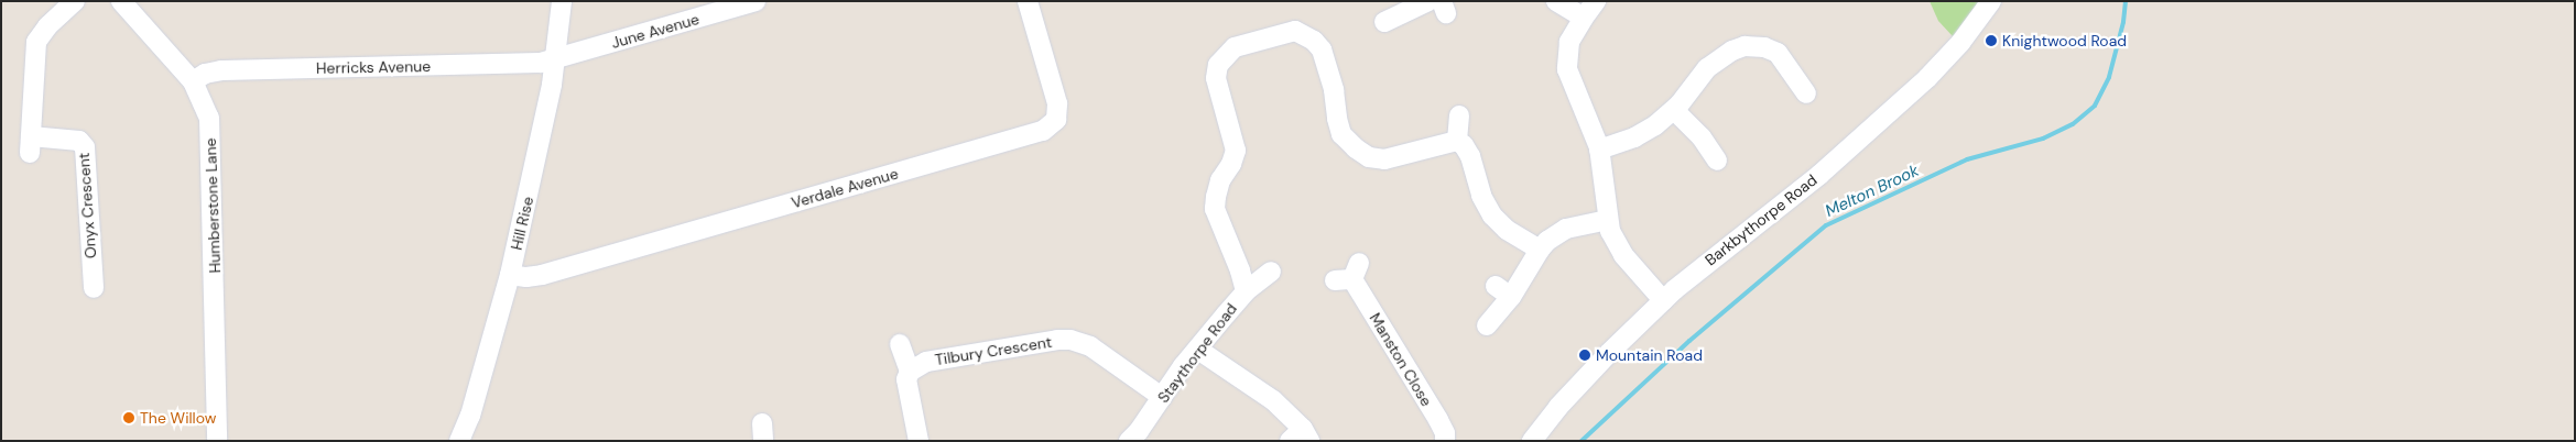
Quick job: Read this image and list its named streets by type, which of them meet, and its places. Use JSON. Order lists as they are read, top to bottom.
{
  "streets": {
    "street": [
      "June Avenue",
      "Herricks Avenue",
      "Verdale Avenue",
      "Onyx Crescent",
      "Humberstone Lane",
      "Barkbythorpe Road",
      "Hill Rise",
      "Tilbury Crescent",
      "Staythorpe Road",
      "Manston Close"
    ]
  },
  "crossings": [
    ["June Avenue", "Herricks Avenue"],
    ["June Avenue", "Hill Rise"],
    ["Herricks Avenue", "Humberstone Lane"],
    ["Herricks Avenue", "Hill Rise"],
    ["Verdale Avenue", "Hill Rise"],
    ["Tilbury Crescent", "Staythorpe Road"]
  ],
  "water": ["Melton Brook"],
  "places": ["Knightwood Road", "Mountain Road", "The Willow"]
}
